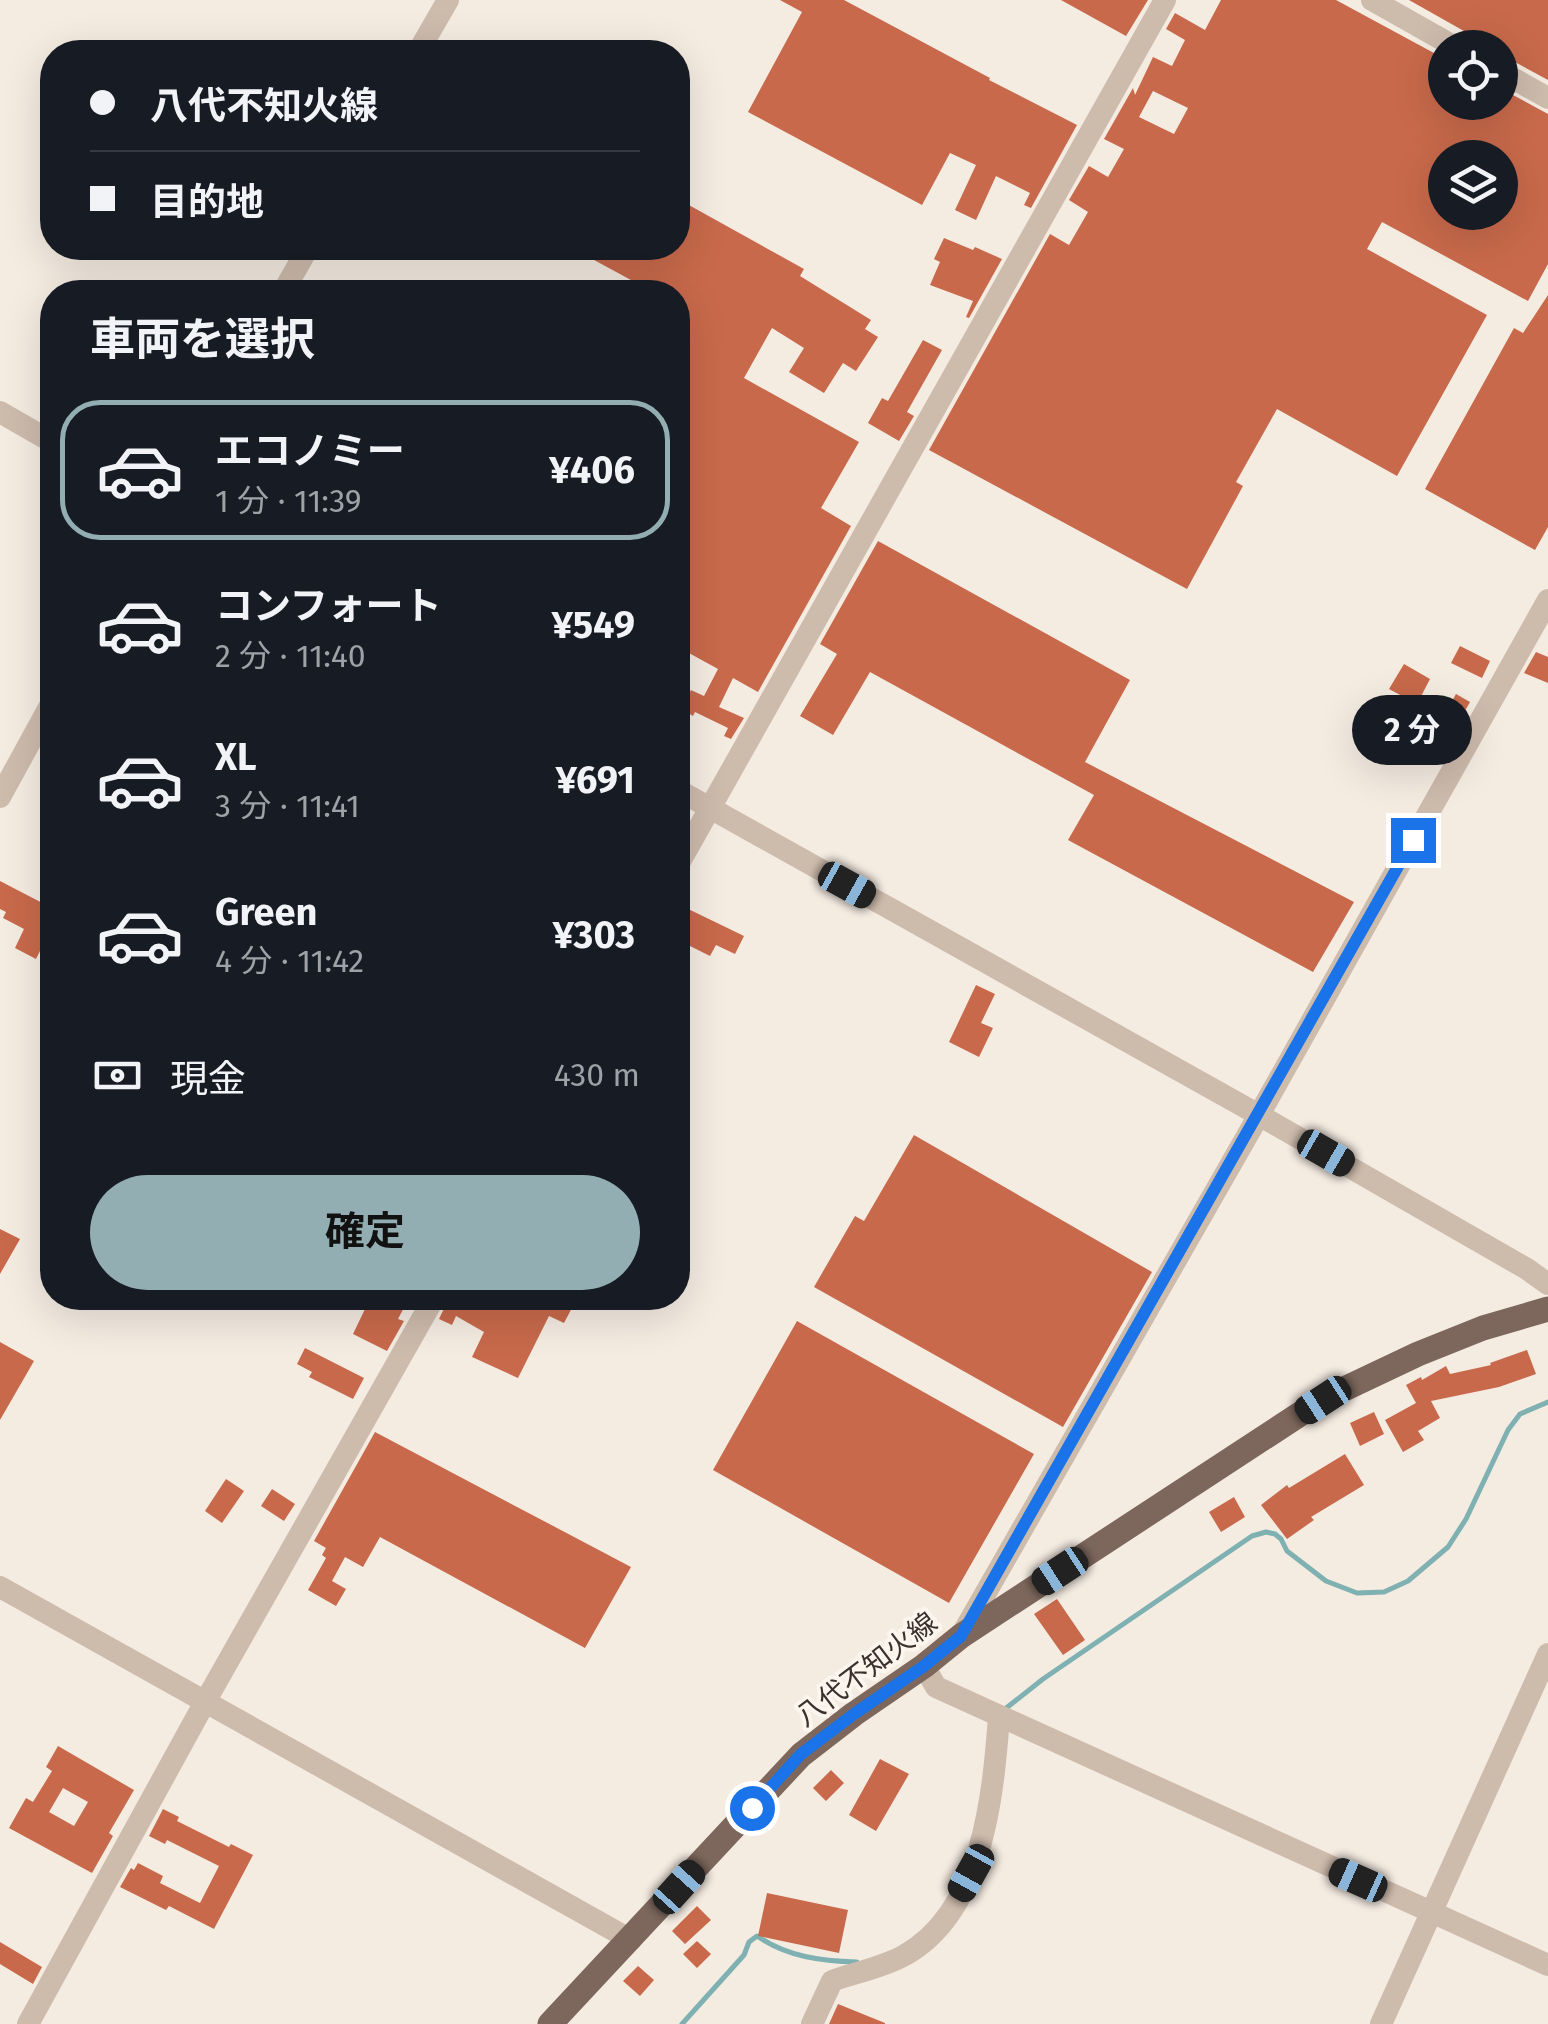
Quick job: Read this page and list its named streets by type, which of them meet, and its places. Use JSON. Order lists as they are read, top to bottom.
{
  "streets": {
    "main road": ["八代不知火線"]
  },
  "page": {
    "banner": ["八代不知火線", "目的地"],
    "heading": "車両を選択",
    "list": [
      {
        "name": "エコノミー",
        "note": "1 分 · 11:39",
        "value": "¥406"
      },
      {
        "name": "コンフォート",
        "note": "2 分 · 11:40",
        "value": "¥549"
      },
      {
        "name": "XL",
        "note": "3 分 · 11:41",
        "value": "¥691"
      },
      {
        "name": "Green",
        "note": "4 分 · 11:42",
        "value": "¥303"
      }
    ],
    "bubble": "2 分",
    "pay": ["現金", "430 m"],
    "buttons": "確定"
  }
}
